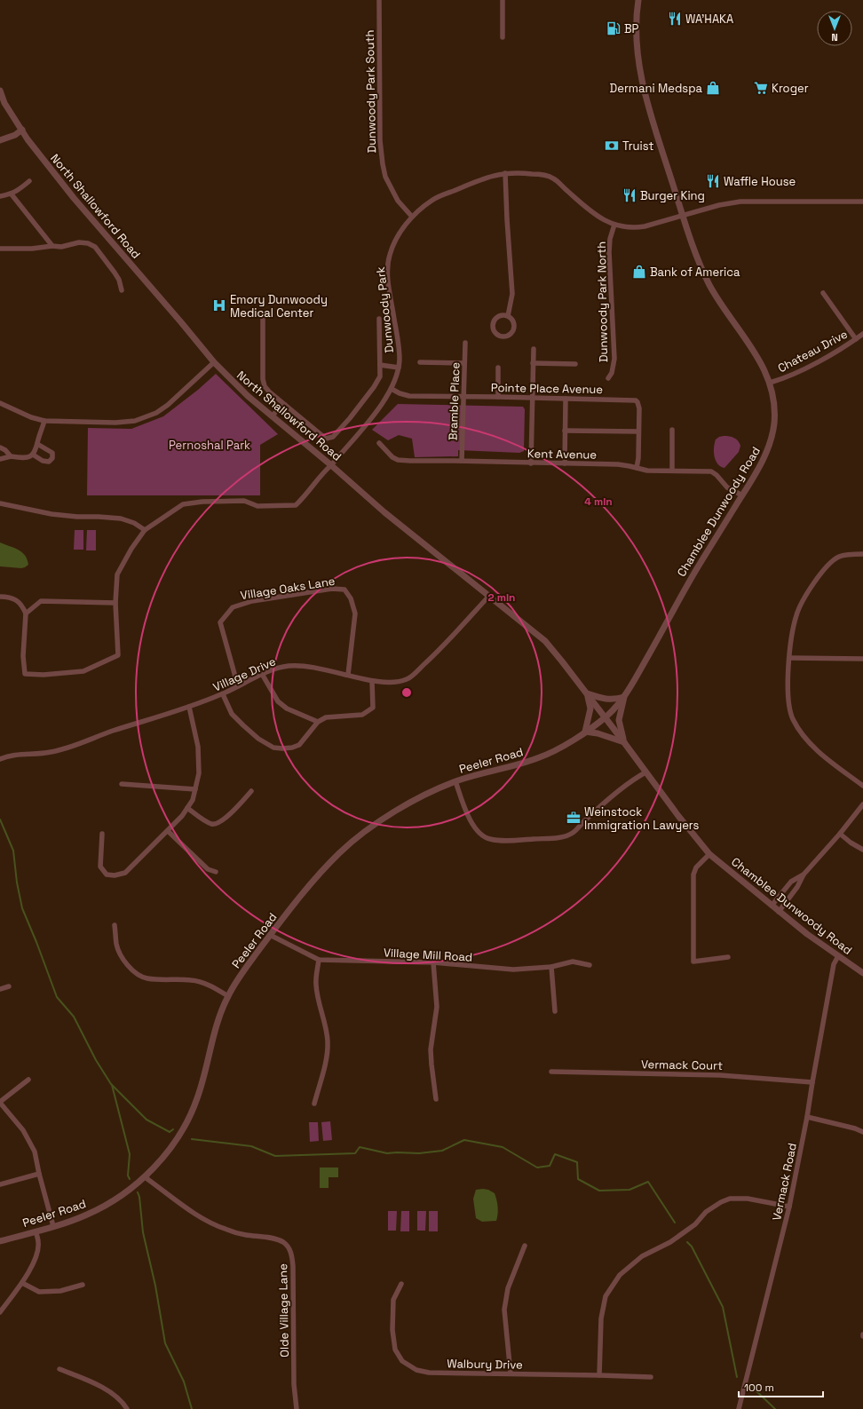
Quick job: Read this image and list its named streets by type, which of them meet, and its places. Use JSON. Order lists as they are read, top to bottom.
{
  "streets": {
    "street": [
      "Dunwoody Park South",
      "North Shallowford Road",
      "Dunwoody Park North",
      "Dunwoody Park",
      "Chateau Drive",
      "Pointe Place Avenue",
      "Bramble Place",
      "Kent Avenue",
      "Chamblee Dunwoody Road",
      "Village Oaks Lane",
      "Village Drive",
      "Peeler Road",
      "Village Mill Road",
      "Vermack Court",
      "Vermack Road",
      "Olde Village Lane",
      "Walbury Drive"
    ]
  },
  "crossings": [
    ["Dunwoody Park South", "Dunwoody Park"],
    ["North Shallowford Road", "Dunwoody Park"],
    ["North Shallowford Road", "Chamblee Dunwoody Road"],
    ["North Shallowford Road", "Village Drive"],
    ["North Shallowford Road", "Peeler Road"],
    ["Dunwoody Park North", "Dunwoody Park"],
    ["Dunwoody Park", "Pointe Place Avenue"],
    ["Dunwoody Park", "Chamblee Dunwoody Road"],
    ["Chateau Drive", "Chamblee Dunwoody Road"],
    ["Pointe Place Avenue", "Bramble Place"],
    ["Pointe Place Avenue", "Kent Avenue"],
    ["Bramble Place", "Kent Avenue"],
    ["Kent Avenue", "Chamblee Dunwoody Road"],
    ["Chamblee Dunwoody Road", "Peeler Road"],
    ["Chamblee Dunwoody Road", "Vermack Road"],
    ["Village Oaks Lane", "Village Drive"],
    ["Peeler Road", "Village Mill Road"],
    ["Peeler Road", "Olde Village Lane"],
    ["Vermack Court", "Vermack Road"]
  ],
  "parks": ["Pernoshal Park"],
  "places": {
    "restaurant": ["WA'HAKA", "Waffle House", "Burger King"],
    "fuel station": ["BP"],
    "shop": ["Dermani Medspa", "Bank of America"],
    "supermarket": ["Kroger"],
    "bank": ["Truist"],
    "hospital": ["Emory Dunwoody Medical Center"],
    "office": ["Weinstock Immigration Lawyers"]
  },
  "scale_bar": "100 m",
  "north": "bottom",
  "rings": ["4 min", "2 min"]
}
